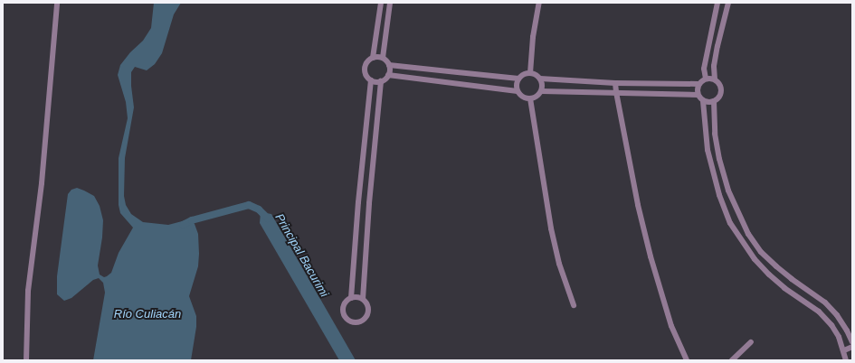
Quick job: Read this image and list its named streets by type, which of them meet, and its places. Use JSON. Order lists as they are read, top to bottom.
{
  "water": ["Principal Bacurimi", "Río Culiacán"]
}
